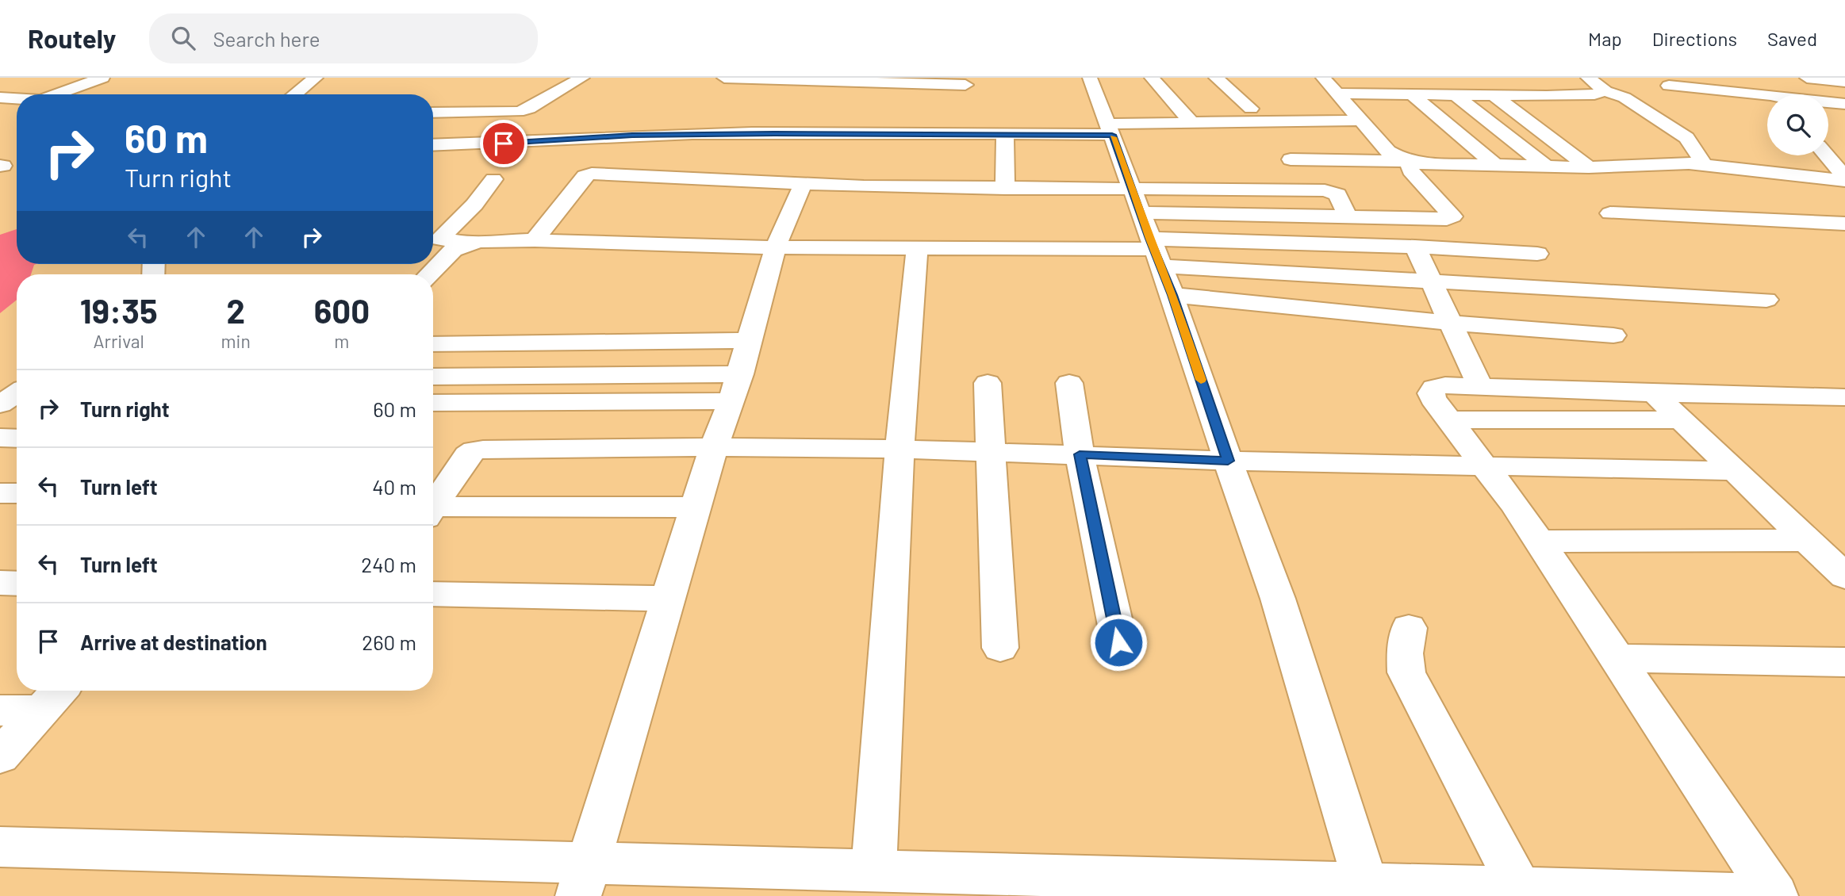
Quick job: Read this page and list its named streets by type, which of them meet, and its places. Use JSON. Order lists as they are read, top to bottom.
{
  "page": {
    "header": "Routely",
    "search": "Search here",
    "nav": ["Map", "Directions", "Saved"],
    "turn": ["60 m", "Turn right"],
    "eta": [
      "19:35",
      "Arrival",
      "2",
      "min",
      "600",
      "m"
    ],
    "list": [
      {
        "name": "Turn right",
        "value": "60 m"
      },
      {
        "name": "Turn left",
        "value": "40 m"
      },
      {
        "name": "Turn left",
        "value": "240 m"
      },
      {
        "name": "Arrive at destination",
        "value": "260 m"
      }
    ]
  }
}
